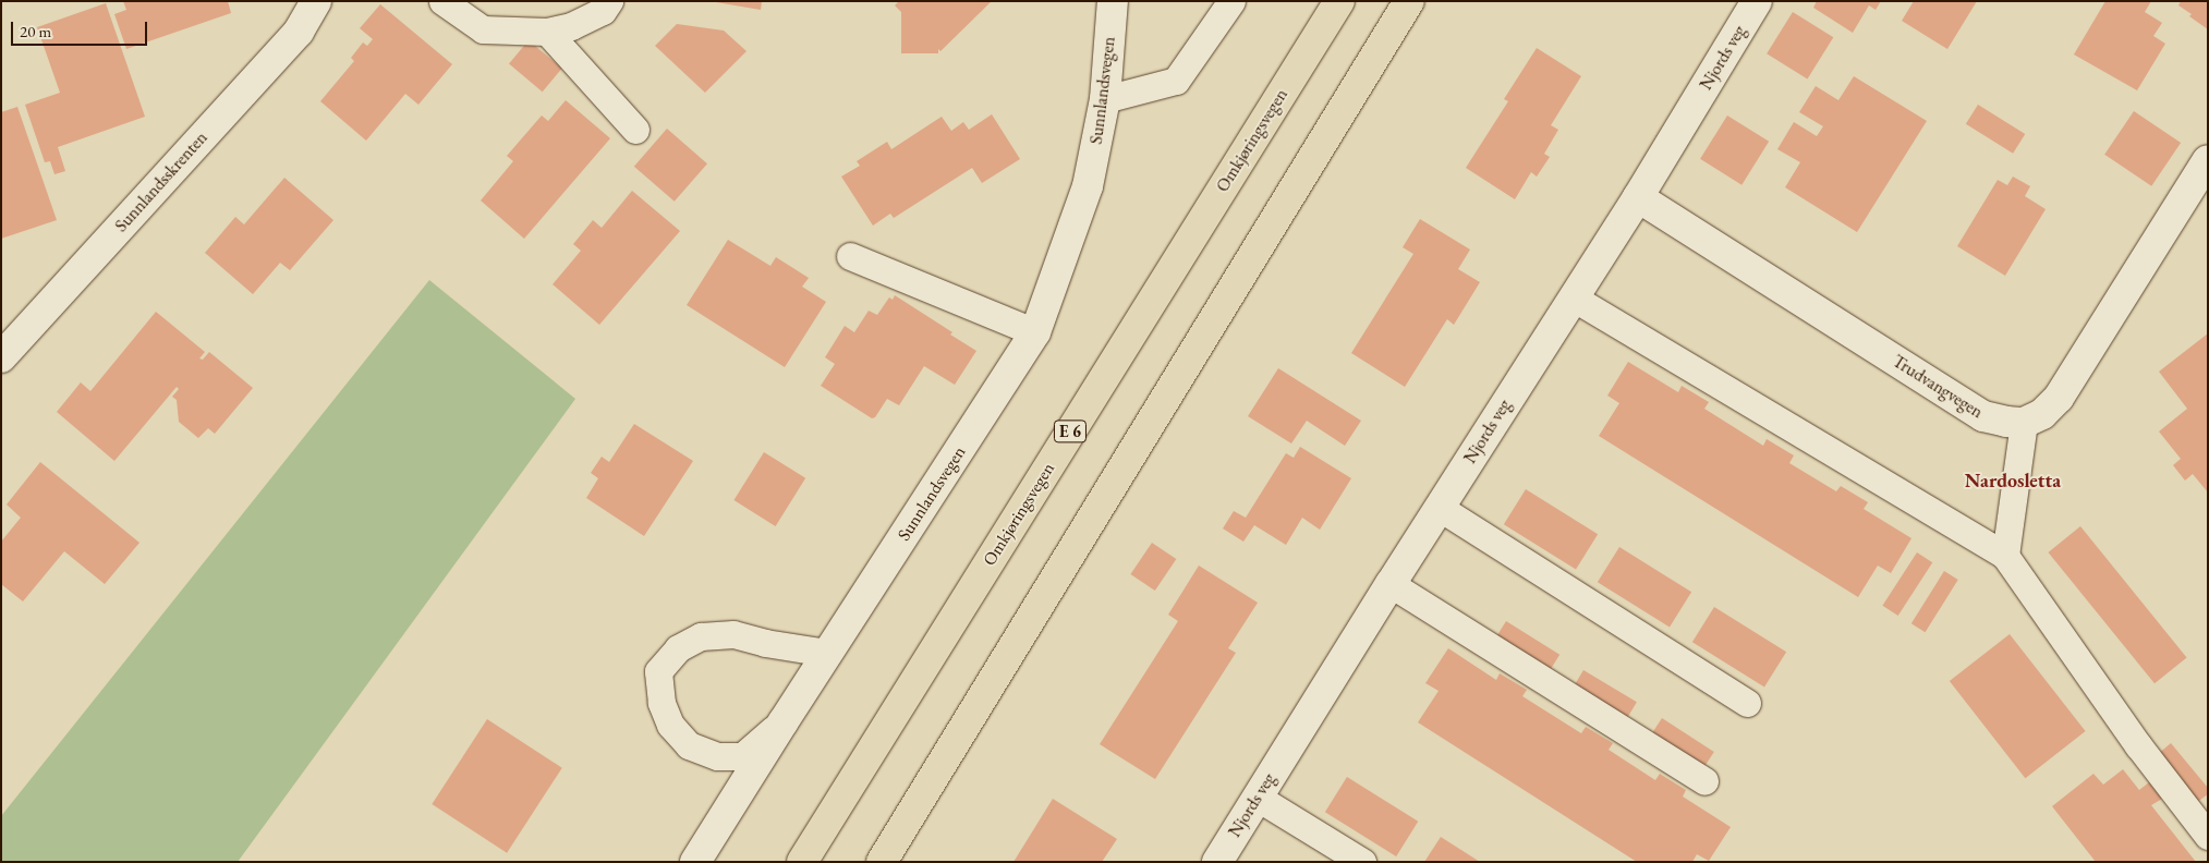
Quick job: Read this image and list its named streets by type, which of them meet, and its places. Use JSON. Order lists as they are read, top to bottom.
{
  "streets": {
    "highway": ["Omkjøringsvegen", "E 6"],
    "street": [
      "Njords veg",
      "Sunnlandsvegen",
      "Sunnlandsskrenten",
      "Trudvangvegen"
    ]
  },
  "crossings": [
    ["Njords veg", "Trudvangvegen"]
  ],
  "districts": ["Nardosletta"],
  "scale_bar": "20 m"
}
